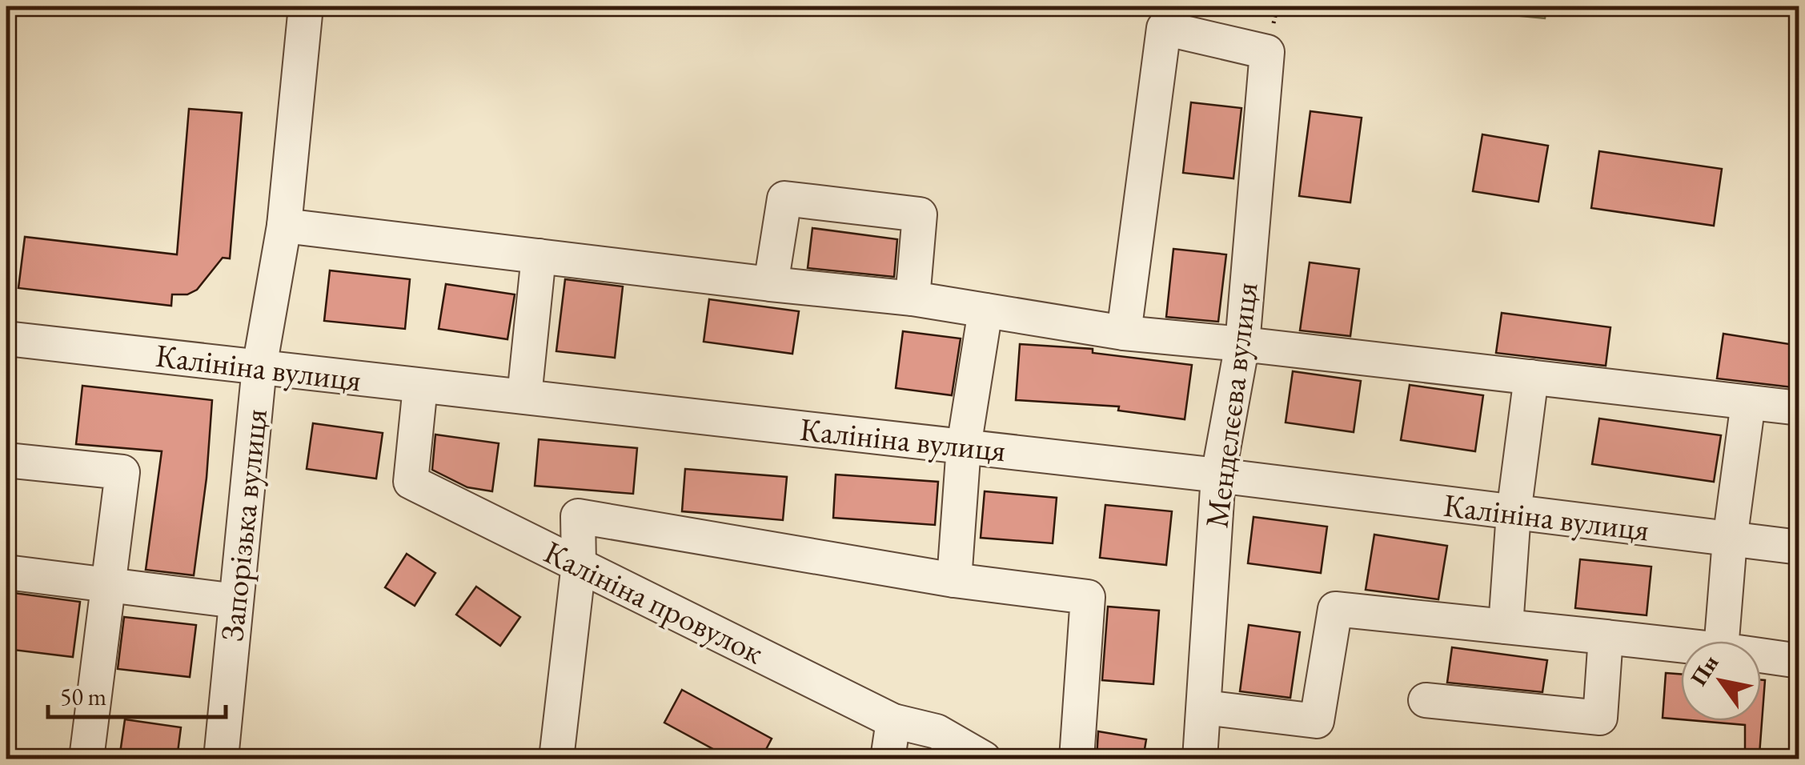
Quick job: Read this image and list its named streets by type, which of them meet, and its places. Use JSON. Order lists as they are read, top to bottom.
{
  "streets": {
    "street": [
      "Калініна вулиця",
      "Менделєєва вулиця",
      "Запорізька вулиця",
      "Калініна провулок"
    ]
  },
  "crossings": [
    ["Калініна вулиця", "Менделєєва вулиця"],
    ["Калініна вулиця", "Запорізька вулиця"],
    ["Калініна вулиця", "Калініна провулок"]
  ],
  "scale_bar": "50 m",
  "north": "top left"
}
